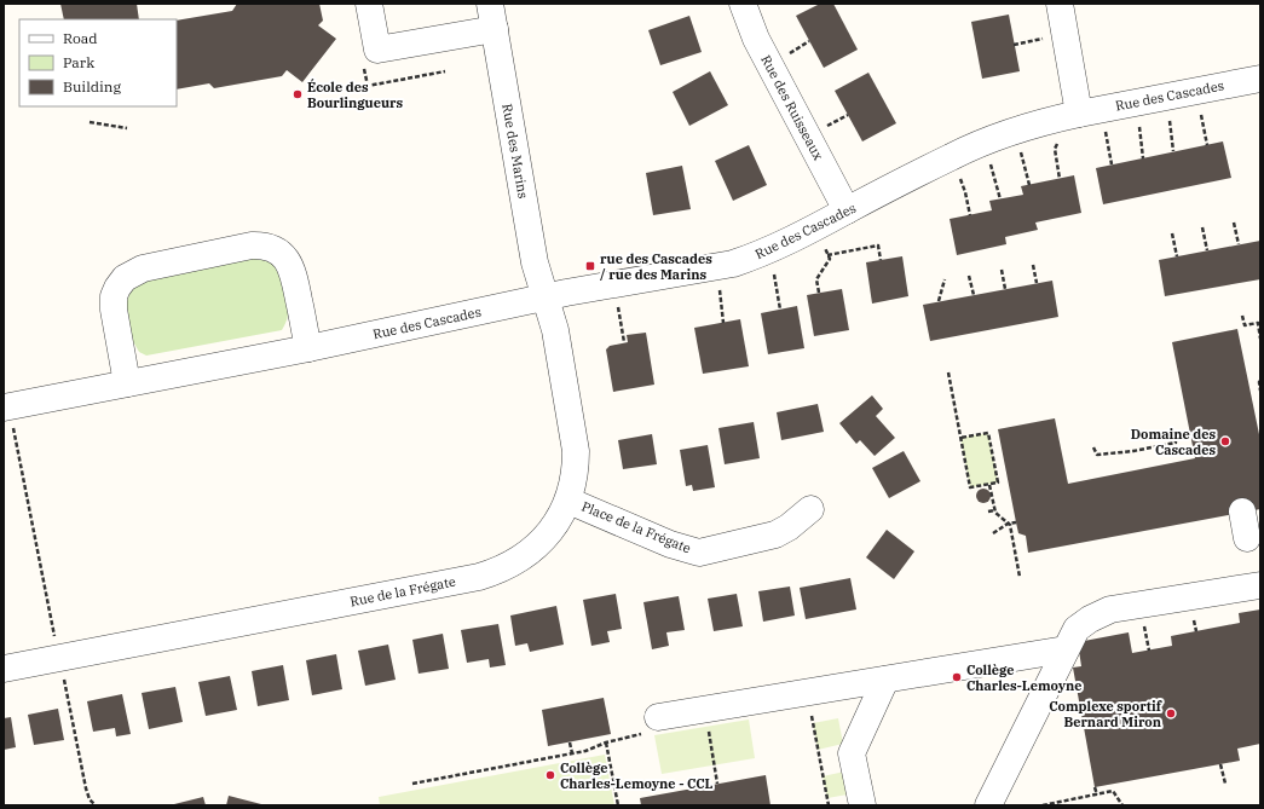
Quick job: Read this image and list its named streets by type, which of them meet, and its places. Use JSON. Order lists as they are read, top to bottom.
{
  "streets": {
    "street": [
      "Rue des Cascades",
      "Rue des Ruisseaux",
      "Rue des Marins",
      "Place de la Frégate",
      "Rue de la Frégate"
    ]
  },
  "crossings": [
    ["Rue des Cascades", "Rue des Ruisseaux"],
    ["Rue des Cascades", "Rue des Marins"],
    ["Rue des Cascades", "Rue de la Frégate"],
    ["Rue des Marins", "Rue de la Frégate"],
    ["Place de la Frégate", "Rue de la Frégate"]
  ],
  "places": {
    "other": [
      "École des Bourlingueurs",
      "Domaine des Cascades",
      "Collège Charles-Lemoyne",
      "Complexe sportif Bernard Miron",
      "Collège Charles-Lemoyne - CCL"
    ],
    "transit": ["rue des Cascades / rue des Marins"]
  },
  "legend": ["Road", "Park", "Building"]
}
